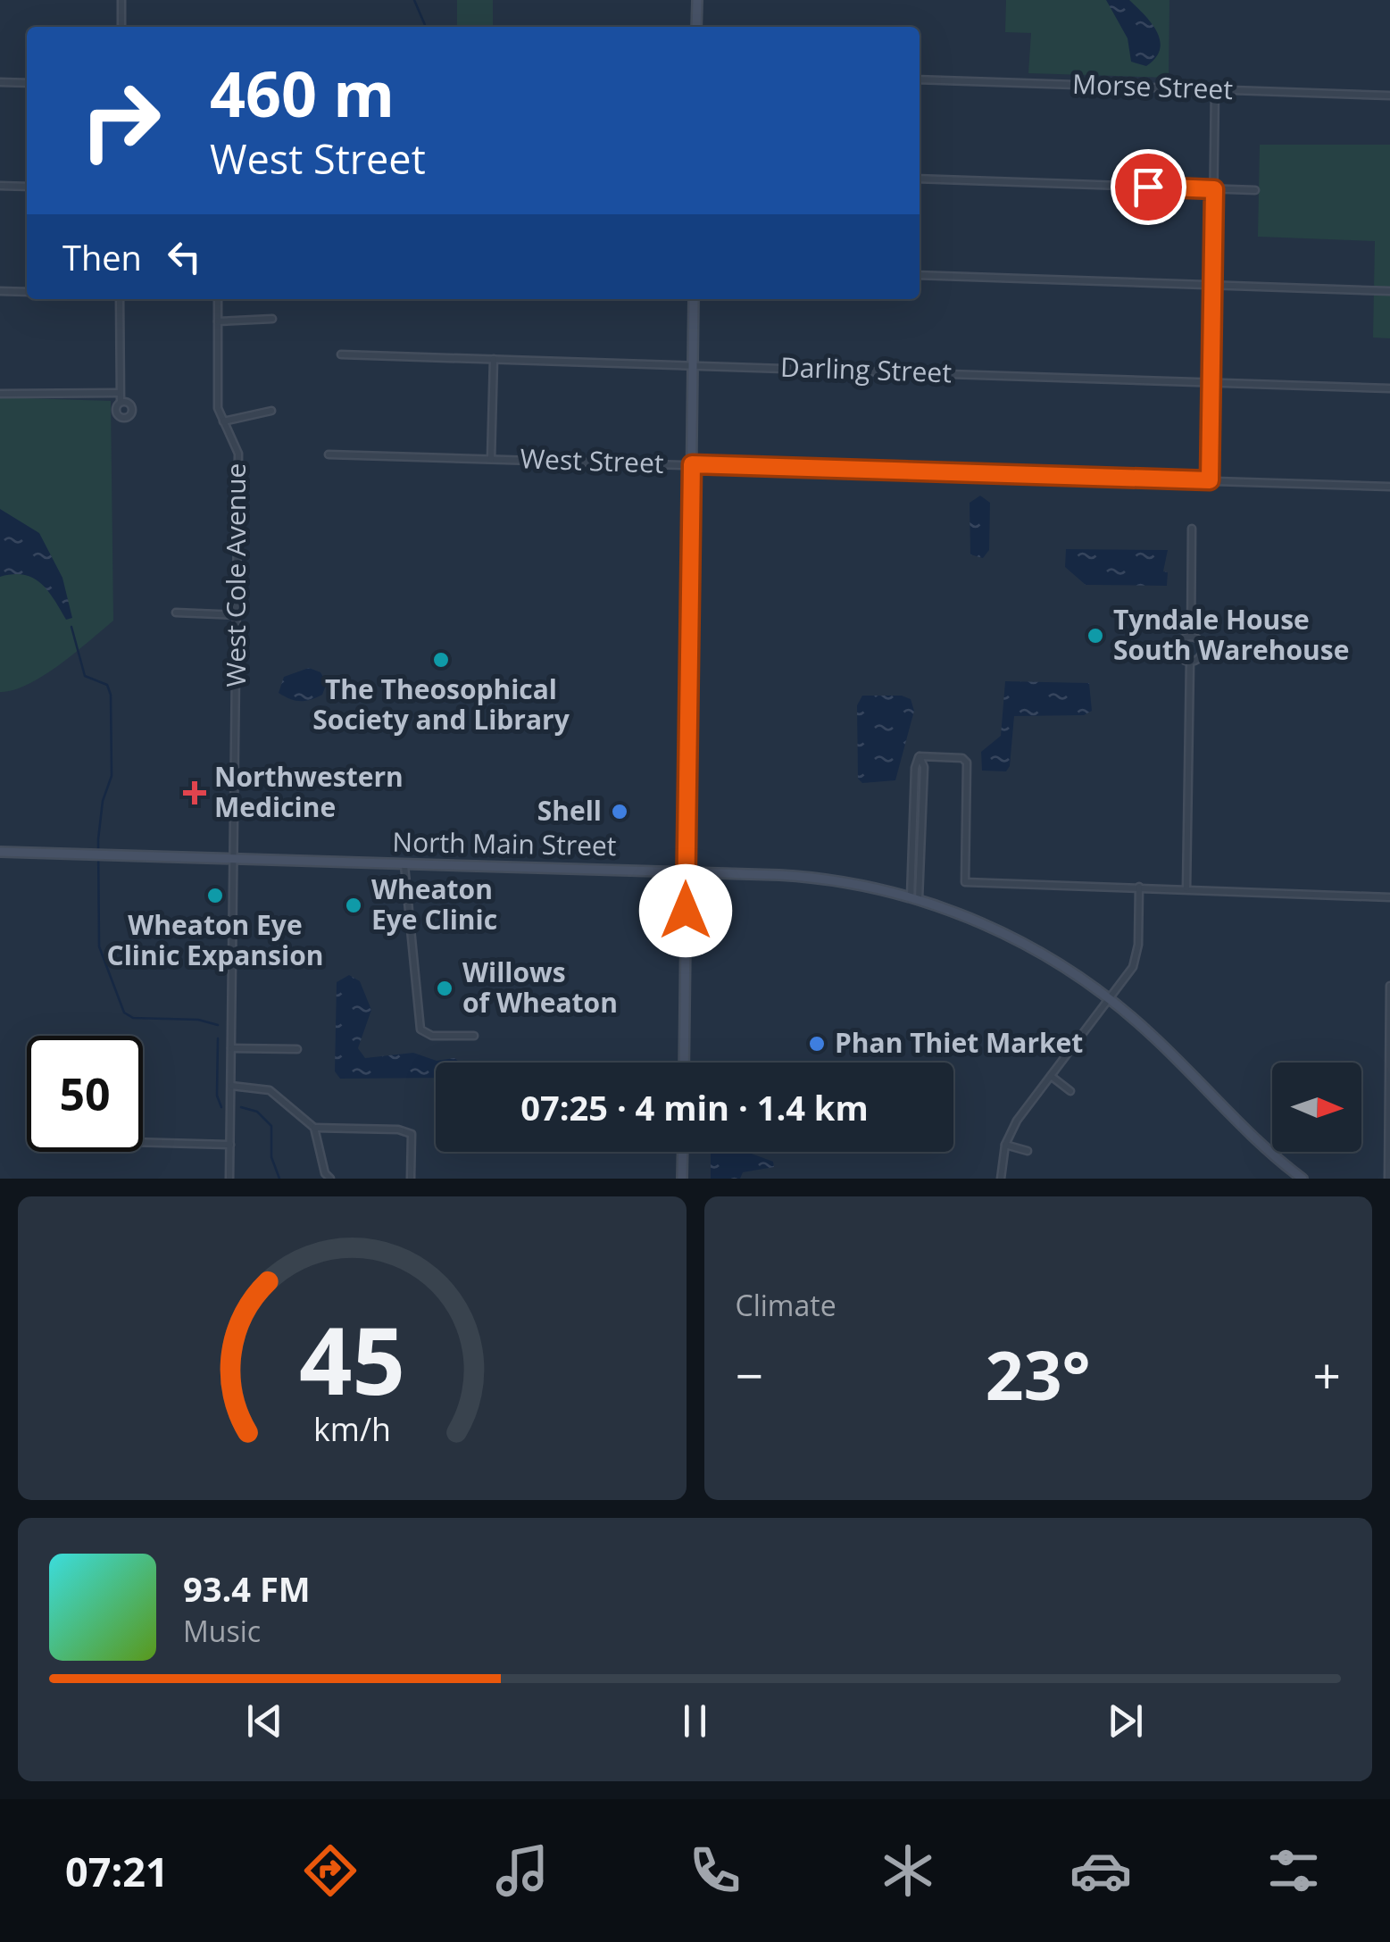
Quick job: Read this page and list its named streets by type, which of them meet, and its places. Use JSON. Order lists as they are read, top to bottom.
{
  "streets": {
    "main road": ["North Main Street"],
    "street": [
      "Morse Street",
      "Darling Street",
      "West Street",
      "West Cole Avenue"
    ]
  },
  "crossings": [
    ["West Cole Avenue", "North Main Street"]
  ],
  "places": {
    "other": [
      "Tyndale House South Warehouse",
      "The Theosophical Society and Library",
      "Shell",
      "Wheaton Eye Clinic Expansion",
      "Wheaton Eye Clinic",
      "Willows of Wheaton",
      "Phan Thiet Market"
    ],
    "health": ["Northwestern Medicine"]
  },
  "north": "right",
  "page": {
    "turn": ["460 m", "West Street"],
    "then": "Then",
    "limit": "50",
    "trip": "07:25 · 4 min · 1.4 km",
    "tile": "Climate",
    "heat": ["−", "23°", "+"],
    "song": ["93.4 FM", "Music"],
    "tabs": "07:21",
    "gauge": ["45", "km/h"]
  }
}
